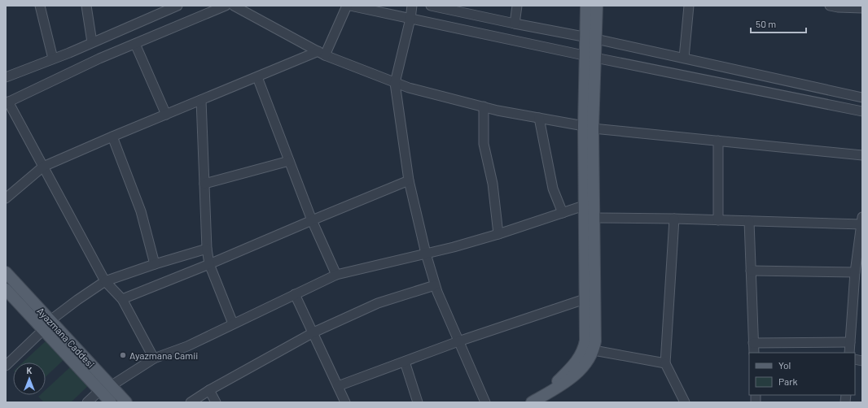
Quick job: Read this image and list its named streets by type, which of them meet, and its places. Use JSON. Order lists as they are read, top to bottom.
{
  "streets": {
    "main road": ["Ayazmana Caddesi"]
  },
  "places": ["Ayazmana Camii"],
  "legend": ["Yol", "Park"],
  "scale_bar": "50 m",
  "north": "top"
}
